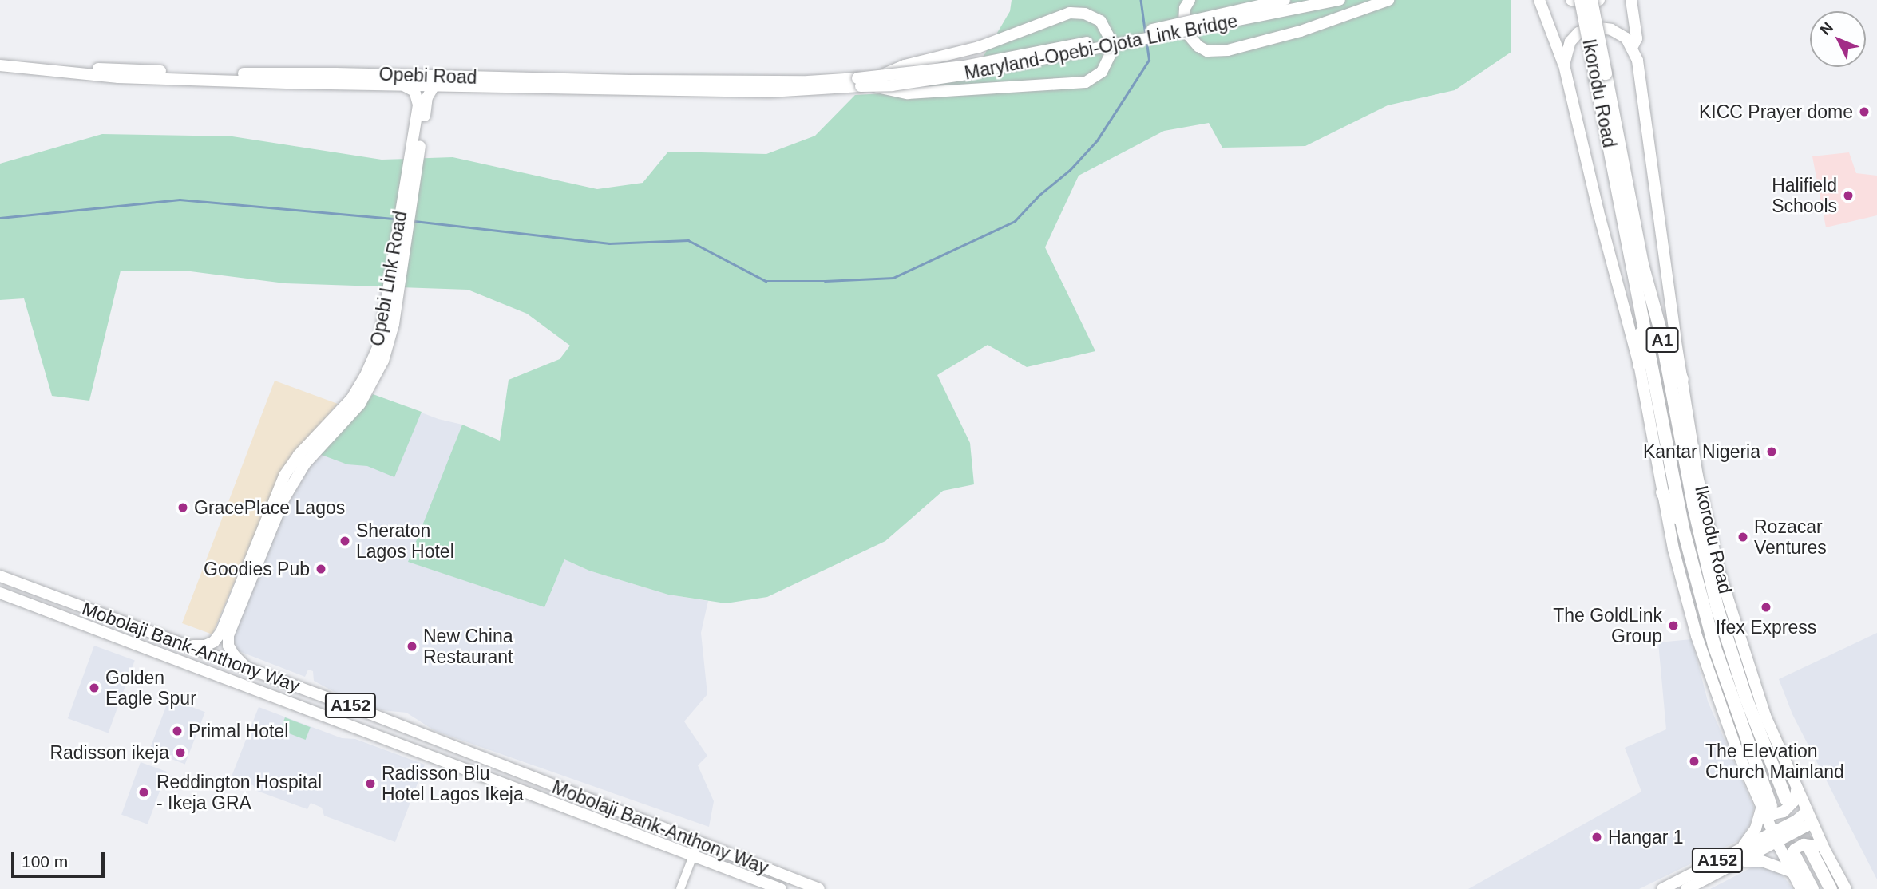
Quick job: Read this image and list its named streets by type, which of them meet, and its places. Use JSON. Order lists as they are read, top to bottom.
{
  "streets": {
    "highway": ["Ikorodu Road", "A1"],
    "main road": [
      "Maryland-Opebi-Ojota Link Bridge",
      "Opebi Road",
      "Opebi Link Road",
      "Mobolaji Bank-Anthony Way",
      "A152"
    ]
  },
  "crossings": [
    ["Maryland-Opebi-Ojota Link Bridge", "Opebi Road"],
    ["Opebi Road", "Opebi Link Road"],
    ["Ikorodu Road", "A152"],
    ["Opebi Link Road", "Mobolaji Bank-Anthony Way"]
  ],
  "places": [
    "KICC Prayer dome",
    "Halifield Schools",
    "Kantar Nigeria",
    "GracePlace Lagos",
    "Rozacar Ventures",
    "Sheraton Lagos Hotel",
    "Goodies Pub",
    "Ifex Express",
    "The GoldLink Group",
    "New China Restaurant",
    "Golden Eagle Spur",
    "Primal Hotel",
    "Radisson ikeja",
    "The Elevation Church Mainland",
    "Radisson Blu Hotel Lagos Ikeja",
    "Reddington Hospital - Ikeja GRA",
    "Hangar 1"
  ],
  "scale_bar": "100 m",
  "north": "top left"
}
